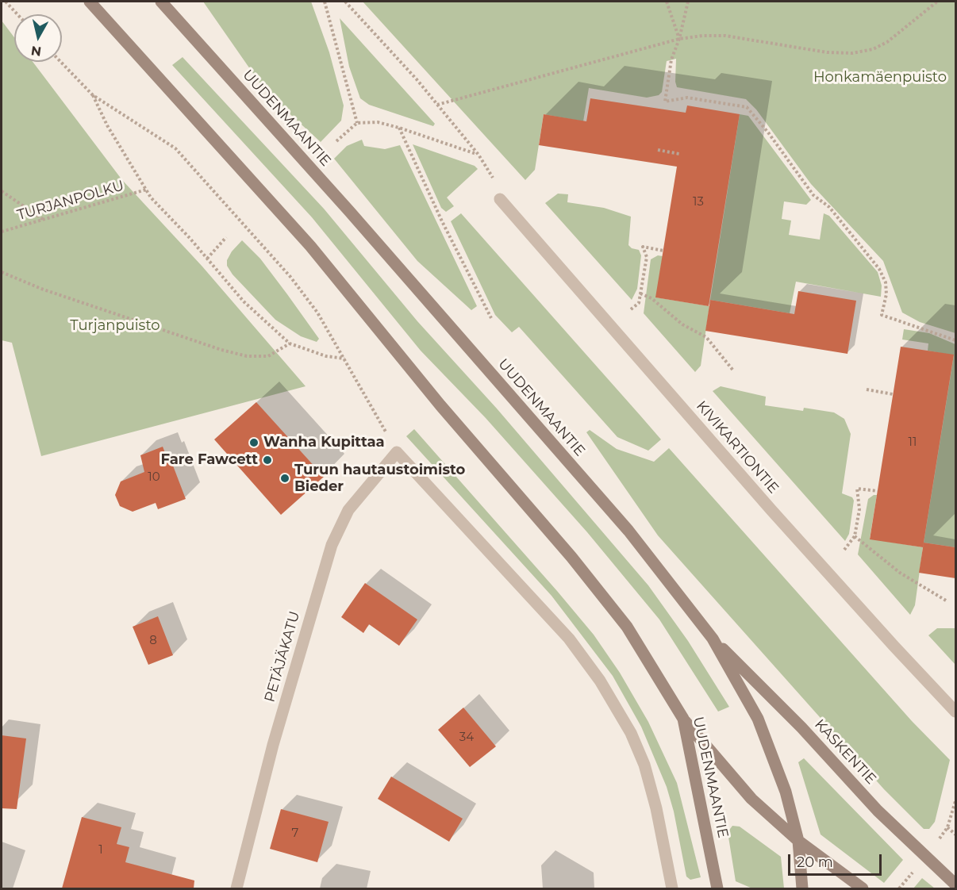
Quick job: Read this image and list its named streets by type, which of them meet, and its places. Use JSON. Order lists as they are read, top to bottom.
{
  "streets": {
    "main road": ["UUDENMAANTIE", "KASKENTIE"],
    "street": ["KIVIKARTIONTIE", "PETÄJÄKATU"],
    "path": ["TURJANPOLKU"]
  },
  "crossings": [
    ["UUDENMAANTIE", "KASKENTIE"]
  ],
  "parks": ["Honkamäenpuisto", "Turjanpuisto"],
  "places": ["Wanha Kupittaa", "Fare Fawcett", "Turun hautaustoimisto Bieder"],
  "house_numbers": [
    "13",
    "11",
    "10",
    "8",
    "34",
    "7",
    "1"
  ],
  "scale_bar": "20 m",
  "north": "bottom"
}
